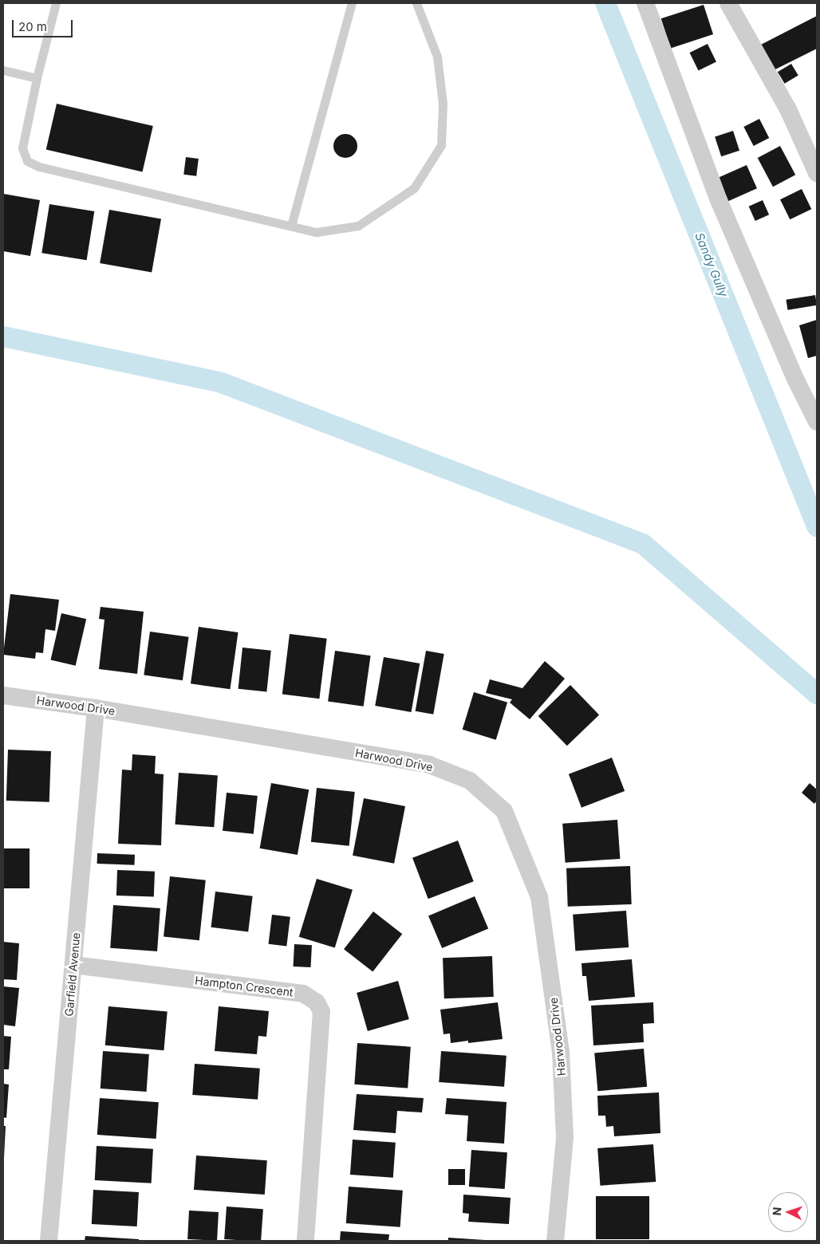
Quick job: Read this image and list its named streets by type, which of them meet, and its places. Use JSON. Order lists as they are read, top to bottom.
{
  "streets": {
    "street": ["Harwood Drive", "Garfield Avenue", "Hampton Crescent"]
  },
  "crossings": [
    ["Harwood Drive", "Garfield Avenue"],
    ["Garfield Avenue", "Hampton Crescent"]
  ],
  "water": ["Sandy Gully"],
  "scale_bar": "20 m",
  "north": "left"
}
